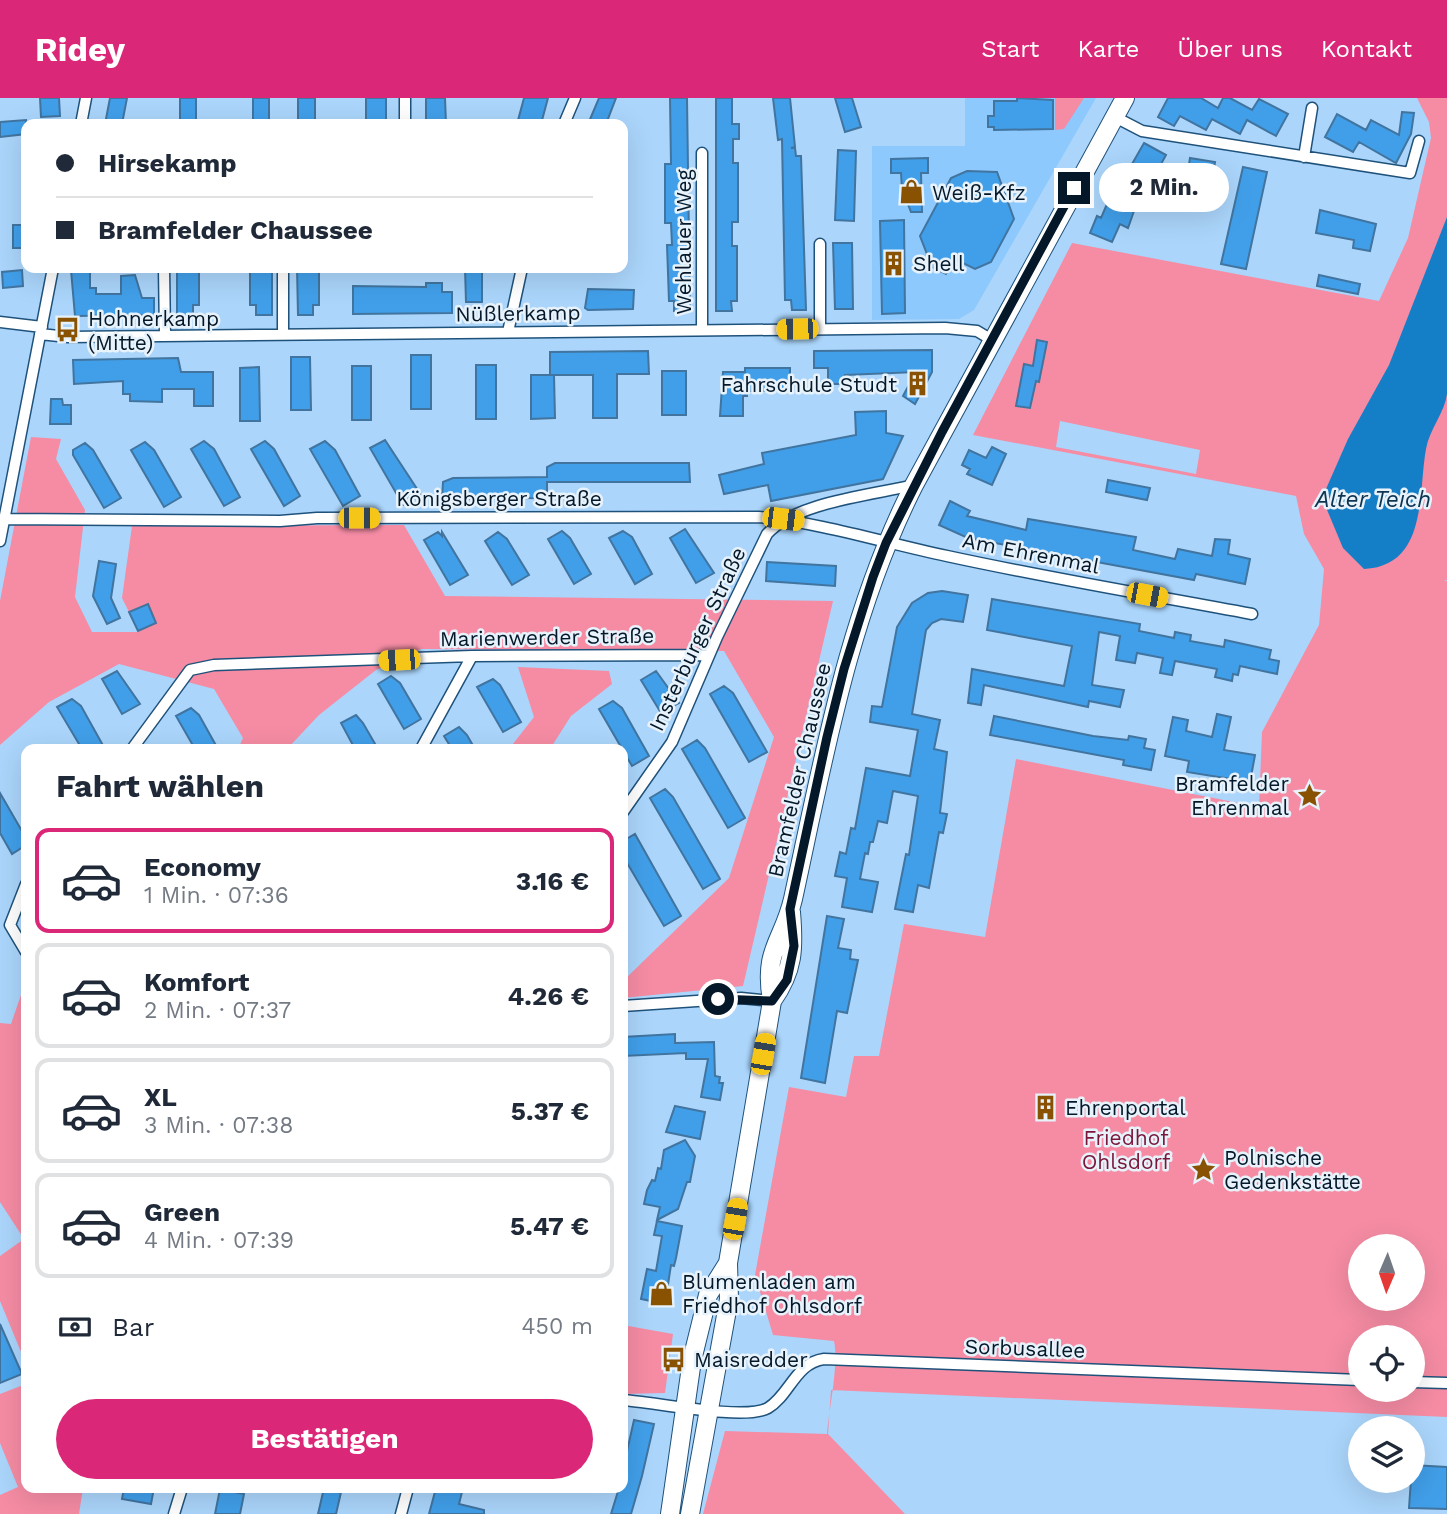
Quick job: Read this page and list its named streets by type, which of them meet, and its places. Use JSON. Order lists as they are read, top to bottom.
{
  "streets": {
    "main road": ["Bramfelder Chaussee"],
    "street": [
      "Wehlauer Weg",
      "Nüßlerkamp",
      "Königsberger Straße",
      "Am Ehrenmal",
      "Marienwerder Straße",
      "Insterburger Straße",
      "Sorbusallee"
    ]
  },
  "crossings": [
    ["Wehlauer Weg", "Nüßlerkamp"],
    ["Nüßlerkamp", "Bramfelder Chaussee"],
    ["Königsberger Straße", "Am Ehrenmal"],
    ["Königsberger Straße", "Insterburger Straße"],
    ["Königsberger Straße", "Bramfelder Chaussee"],
    ["Am Ehrenmal", "Bramfelder Chaussee"],
    ["Marienwerder Straße", "Insterburger Straße"],
    ["Bramfelder Chaussee", "Sorbusallee"]
  ],
  "water": ["Alter Teich"],
  "parks": ["Friedhof Ohlsdorf"],
  "places": {
    "shop": ["Weiß-Kfz", "Blumenladen am Friedhof Ohlsdorf"],
    "building": ["Shell", "Fahrschule Studt", "Ehrenportal"],
    "bus stop": ["Hohnerkamp (Mitte)", "Maisredder"],
    "place": ["Bramfelder Ehrenmal", "Polnische Gedenkstätte"]
  },
  "north": "bottom",
  "page": {
    "header": "Ridey",
    "nav": [
      "Start",
      "Karte",
      "Über uns",
      "Kontakt"
    ],
    "banner": ["Hirsekamp", "Bramfelder Chaussee"],
    "bubble": "2 Min.",
    "heading": "Fahrt wählen",
    "list": [
      {
        "name": "Economy",
        "note": "1 Min. · 07:36",
        "value": "3.16 €"
      },
      {
        "name": "Komfort",
        "note": "2 Min. · 07:37",
        "value": "4.26 €"
      },
      {
        "name": "XL",
        "note": "3 Min. · 07:38",
        "value": "5.37 €"
      },
      {
        "name": "Green",
        "note": "4 Min. · 07:39",
        "value": "5.47 €"
      }
    ],
    "pay": ["Bar", "450 m"],
    "buttons": "Bestätigen"
  }
}
